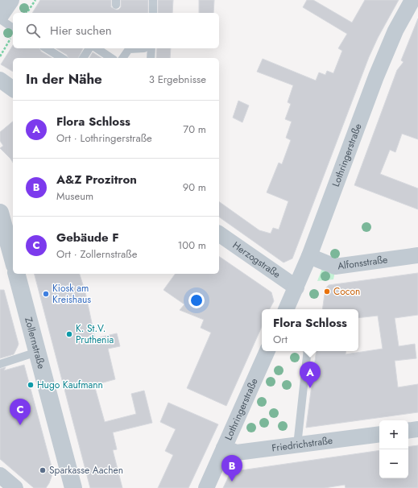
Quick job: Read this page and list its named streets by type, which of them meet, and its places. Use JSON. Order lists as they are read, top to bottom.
{
  "streets": {
    "street": [
      "Lothringerstraße",
      "Herzogstraße",
      "Alfonsstraße",
      "Zollernstraße",
      "Friedrichstraße"
    ]
  },
  "crossings": [
    ["Lothringerstraße", "Herzogstraße"],
    ["Lothringerstraße", "Alfonsstraße"],
    ["Lothringerstraße", "Friedrichstraße"]
  ],
  "places": [
    "Cocon",
    "Kiosk am Kreishaus",
    "K. St.V. Pruthenia",
    "Hugo Kaufmann",
    "Sparkasse Aachen"
  ],
  "page": {
    "search": "Hier suchen",
    "heading": ["In der Nähe", "3 Ergebnisse"],
    "list": [
      {
        "mark": "A",
        "name": "Flora Schloss",
        "note": "Ort · Lothringerstraße",
        "value": "70 m"
      },
      {
        "mark": "B",
        "name": "A&Z Prozitron",
        "note": "Museum",
        "value": "90 m"
      },
      {
        "mark": "C",
        "name": "Gebäude F",
        "note": "Ort · Zollernstraße",
        "value": "100 m"
      }
    ],
    "popup": ["Flora Schloss", "Ort"],
    "pins": ["A", "C", "B"],
    "map_buttons": ["+", "−"]
  }
}
